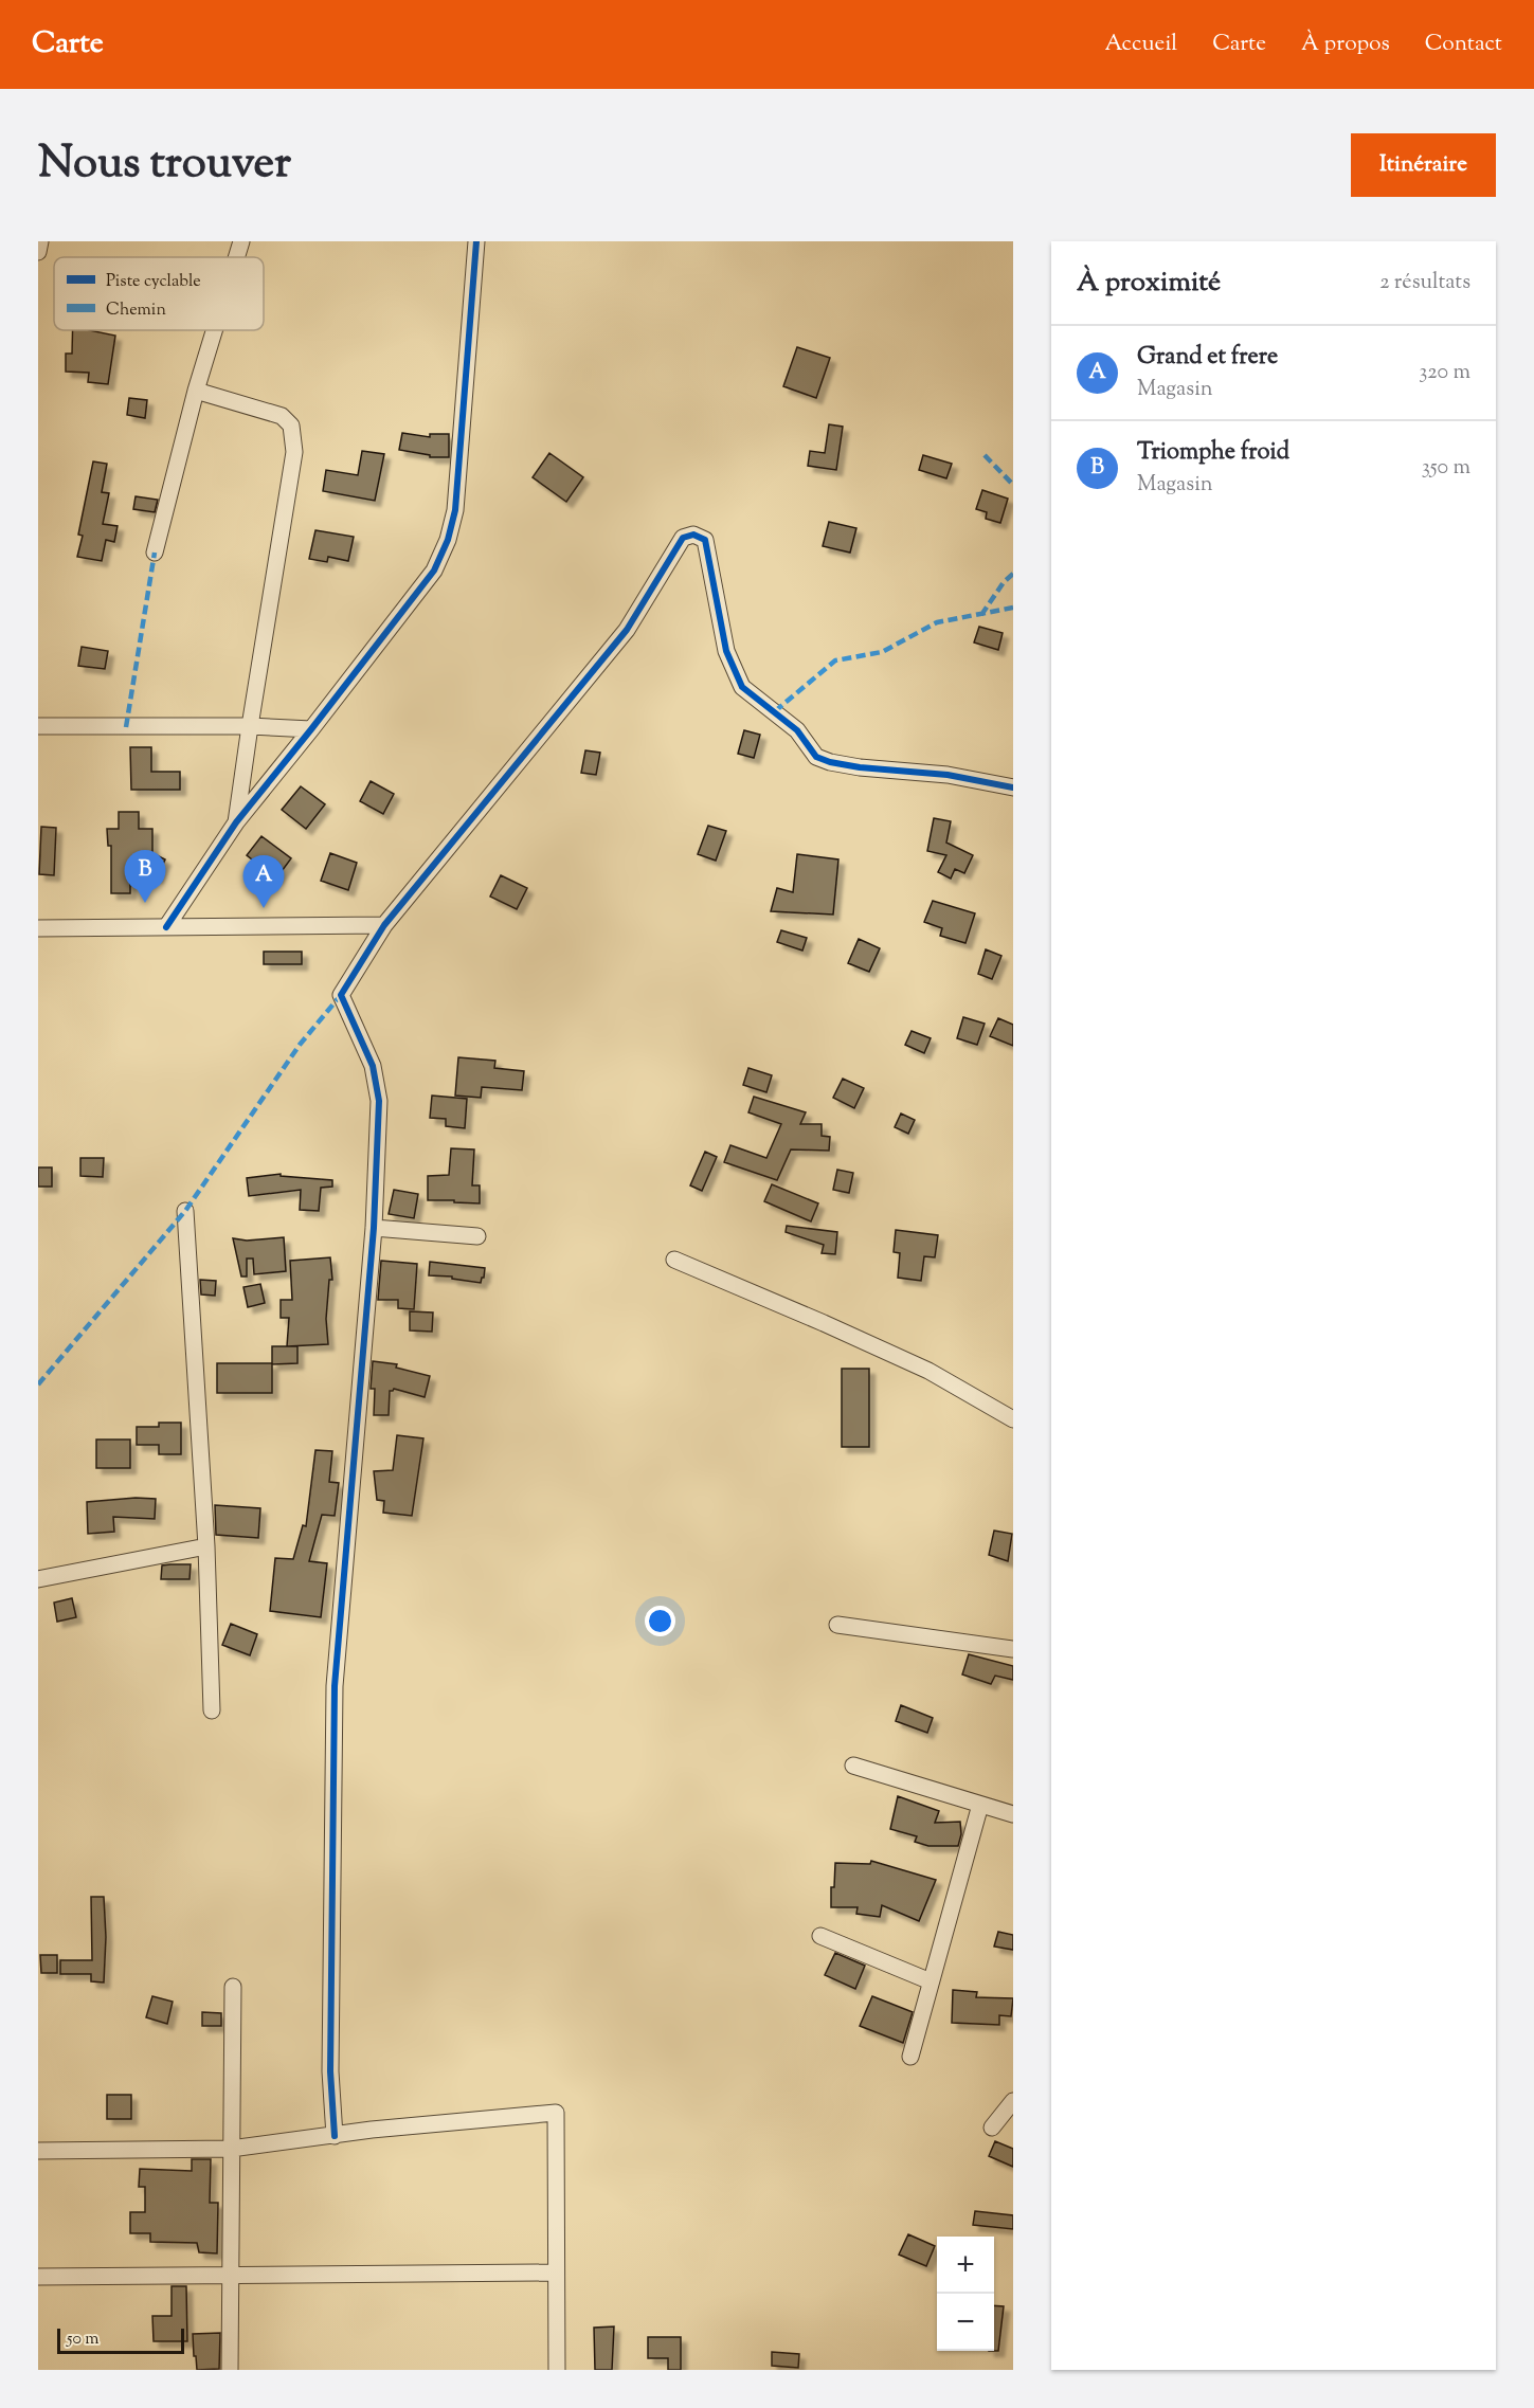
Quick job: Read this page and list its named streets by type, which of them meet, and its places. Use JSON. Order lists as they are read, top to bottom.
{
  "legend": ["Piste cyclable", "Chemin"],
  "scale_bar": "50 m",
  "page": {
    "header": "Carte",
    "nav": [
      "Accueil",
      "Carte",
      "À propos",
      "Contact"
    ],
    "title": "Nous trouver",
    "buttons": "Itinéraire",
    "heading": ["À proximité", "2 résultats"],
    "list": [
      {
        "mark": "A",
        "name": "Grand et frere",
        "note": "Magasin",
        "value": "320 m"
      },
      {
        "mark": "B",
        "name": "Triomphe froid",
        "note": "Magasin",
        "value": "350 m"
      }
    ],
    "pins": ["B", "A"],
    "map_buttons": ["+", "−"],
    "scale": "50 m"
  }
}
